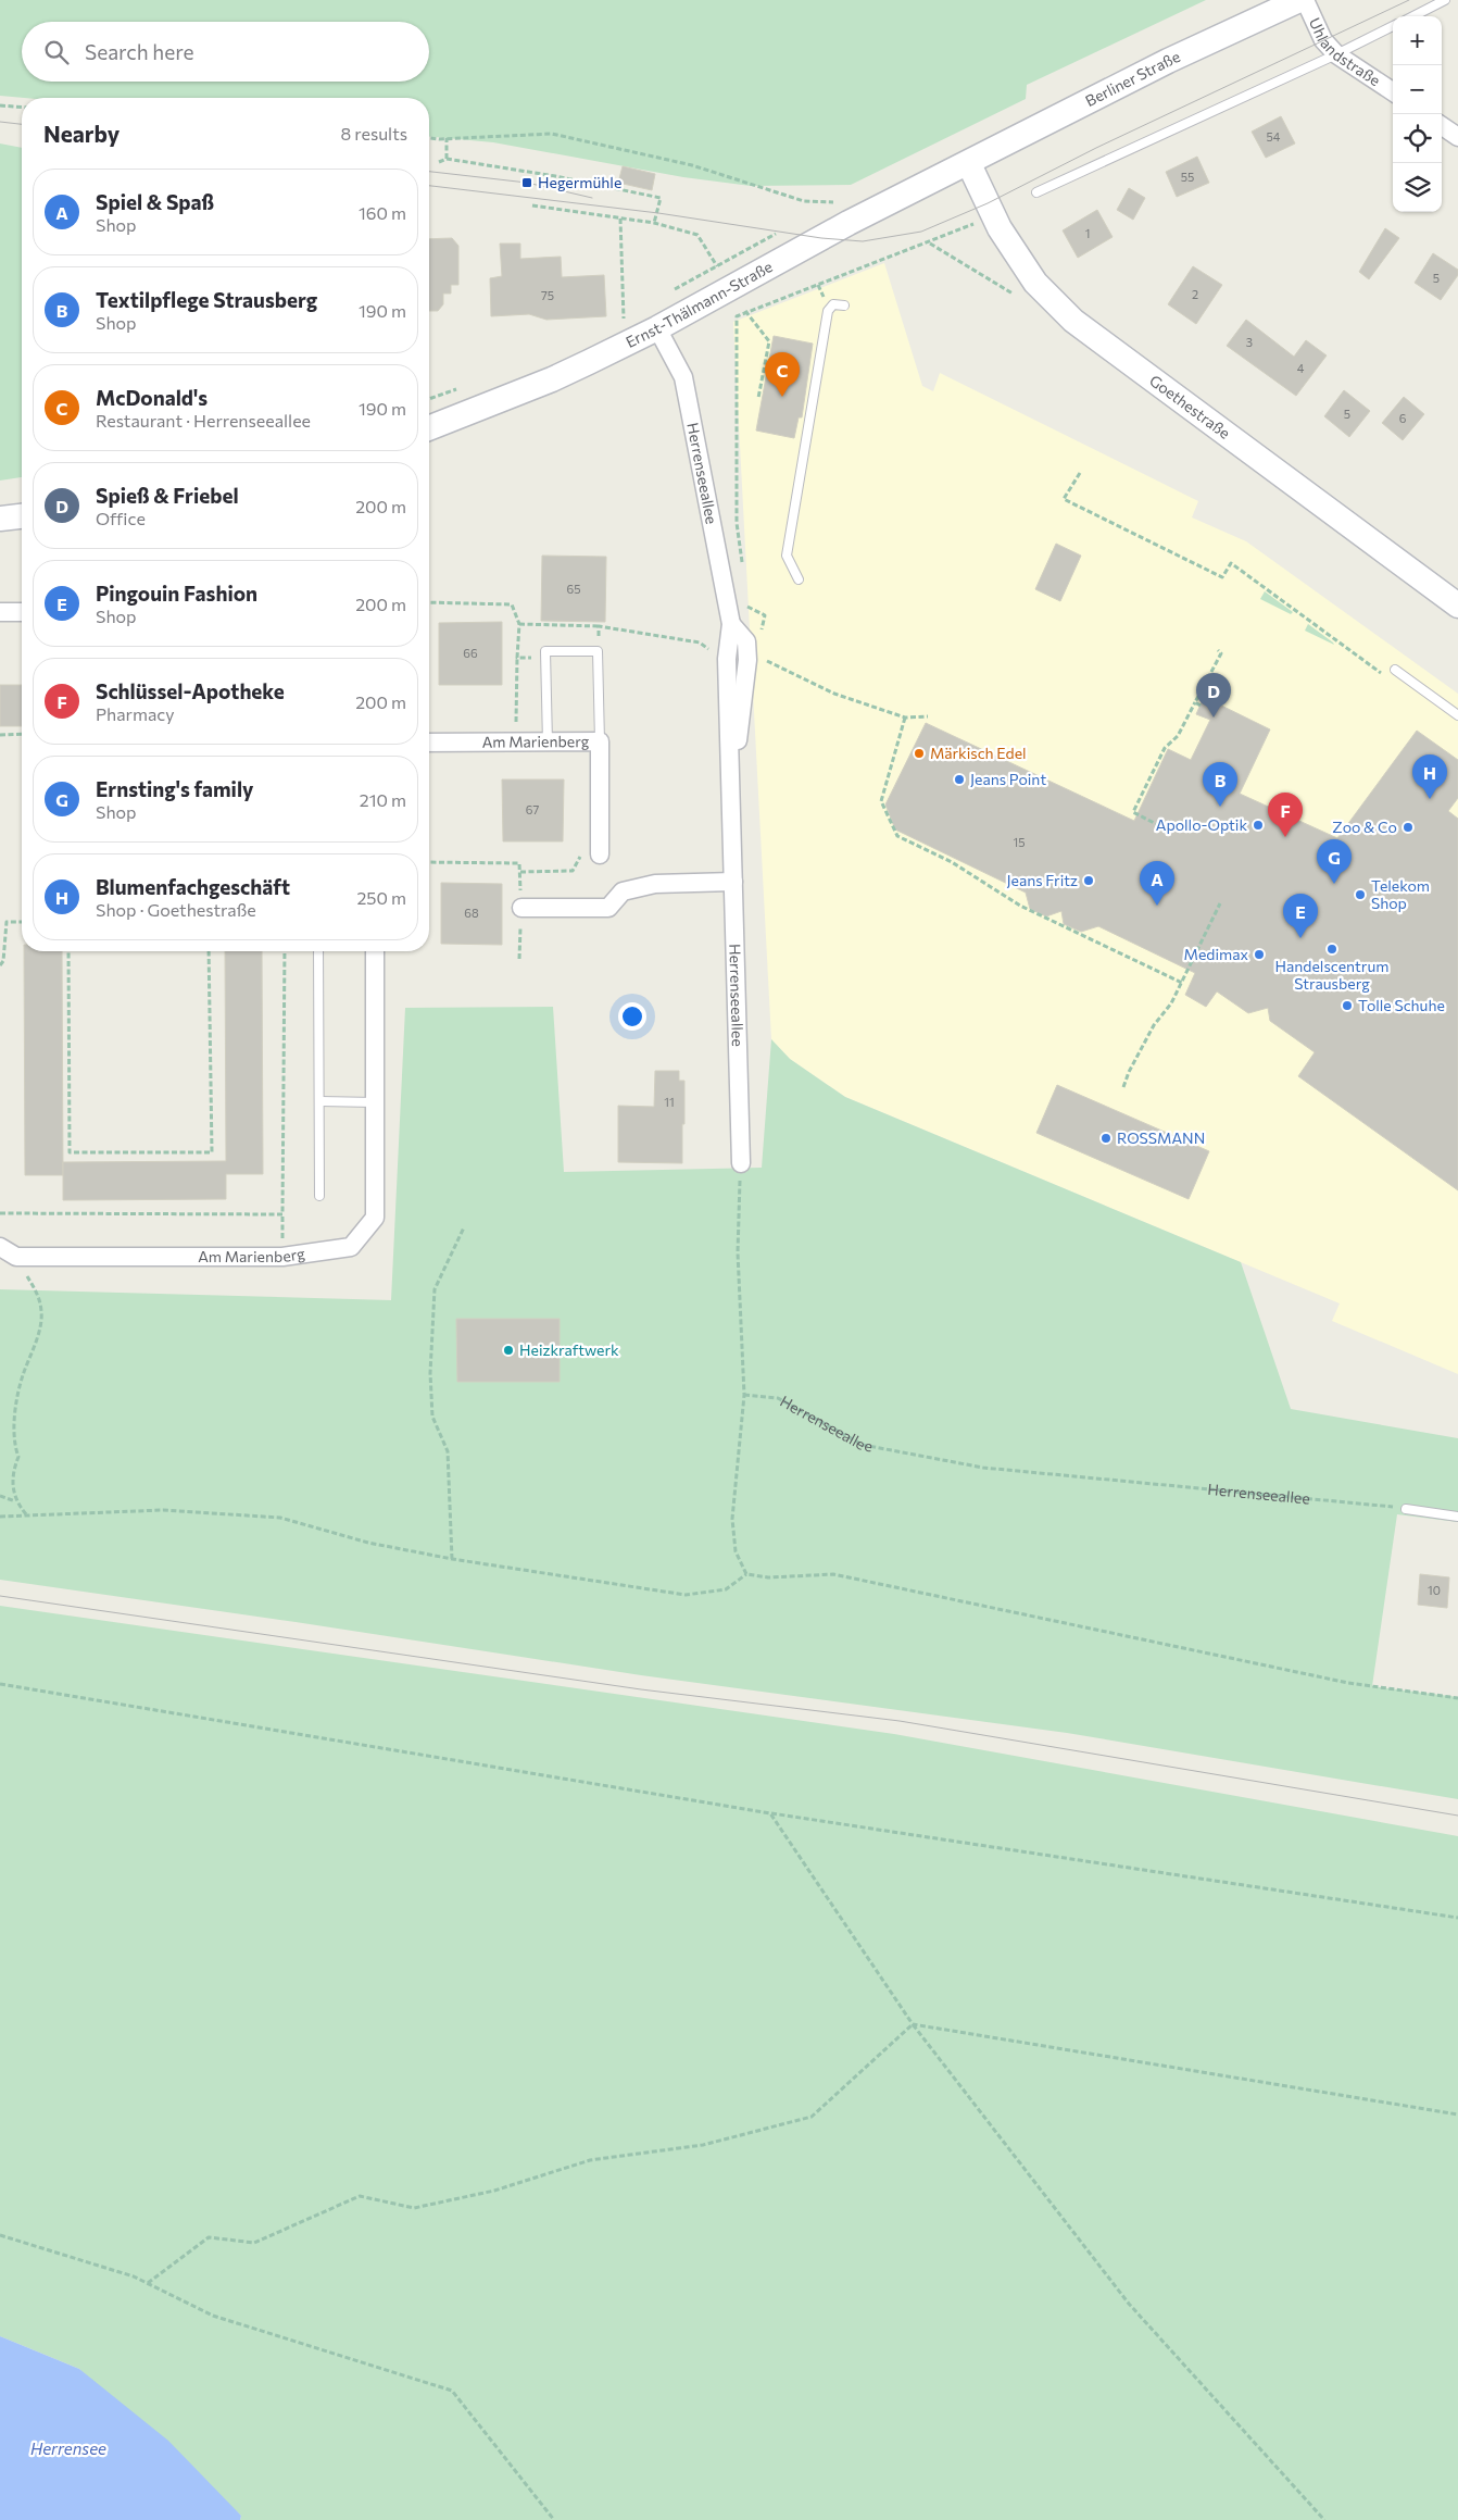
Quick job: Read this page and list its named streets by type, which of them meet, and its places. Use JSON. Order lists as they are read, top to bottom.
{
  "streets": {
    "main road": ["Berliner Straße", "Ernst-Thälmann-Straße", "Goethestraße"],
    "street": ["Uhlandstraße", "Herrenseeallee", "Am Marienberg"]
  },
  "crossings": [
    ["Berliner Straße", "Ernst-Thälmann-Straße"],
    ["Berliner Straße", "Goethestraße"],
    ["Ernst-Thälmann-Straße", "Goethestraße"],
    ["Ernst-Thälmann-Straße", "Herrenseeallee"]
  ],
  "water": ["Herrensee"],
  "places": {
    "transit": ["Hegermühle"],
    "other": [
      "Märkisch Edel",
      "Jeans Point",
      "Apollo-Optik",
      "Zoo & Co",
      "Jeans Fritz",
      "Telekom Shop",
      "Handelscentrum Strausberg",
      "Medimax",
      "Tolle Schuhe",
      "ROSSMANN",
      "Heizkraftwerk"
    ]
  },
  "house_numbers": [
    "54",
    "55",
    "1",
    "5",
    "2",
    "75",
    "3",
    "4",
    "5",
    "6",
    "65",
    "66",
    "67",
    "15",
    "68",
    "11",
    "10"
  ],
  "page": {
    "map_buttons": ["+", "−"],
    "search": "Search here",
    "heading": ["Nearby", "8 results"],
    "list": [
      {
        "mark": "A",
        "name": "Spiel & Spaß",
        "note": "Shop",
        "value": "160 m"
      },
      {
        "mark": "B",
        "name": "Textilpflege Strausberg",
        "note": "Shop",
        "value": "190 m"
      },
      {
        "mark": "C",
        "name": "McDonald's",
        "note": "Restaurant · Herrenseeallee",
        "value": "190 m"
      },
      {
        "mark": "D",
        "name": "Spieß & Friebel",
        "note": "Office",
        "value": "200 m"
      },
      {
        "mark": "E",
        "name": "Pingouin Fashion",
        "note": "Shop",
        "value": "200 m"
      },
      {
        "mark": "F",
        "name": "Schlüssel-Apotheke",
        "note": "Pharmacy",
        "value": "200 m"
      },
      {
        "mark": "G",
        "name": "Ernsting's family",
        "note": "Shop",
        "value": "210 m"
      },
      {
        "mark": "H",
        "name": "Blumenfachgeschäft",
        "note": "Shop · Goethestraße",
        "value": "250 m"
      }
    ],
    "pins": [
      "C",
      "D",
      "H",
      "B",
      "F",
      "G",
      "A",
      "E"
    ]
  }
}
